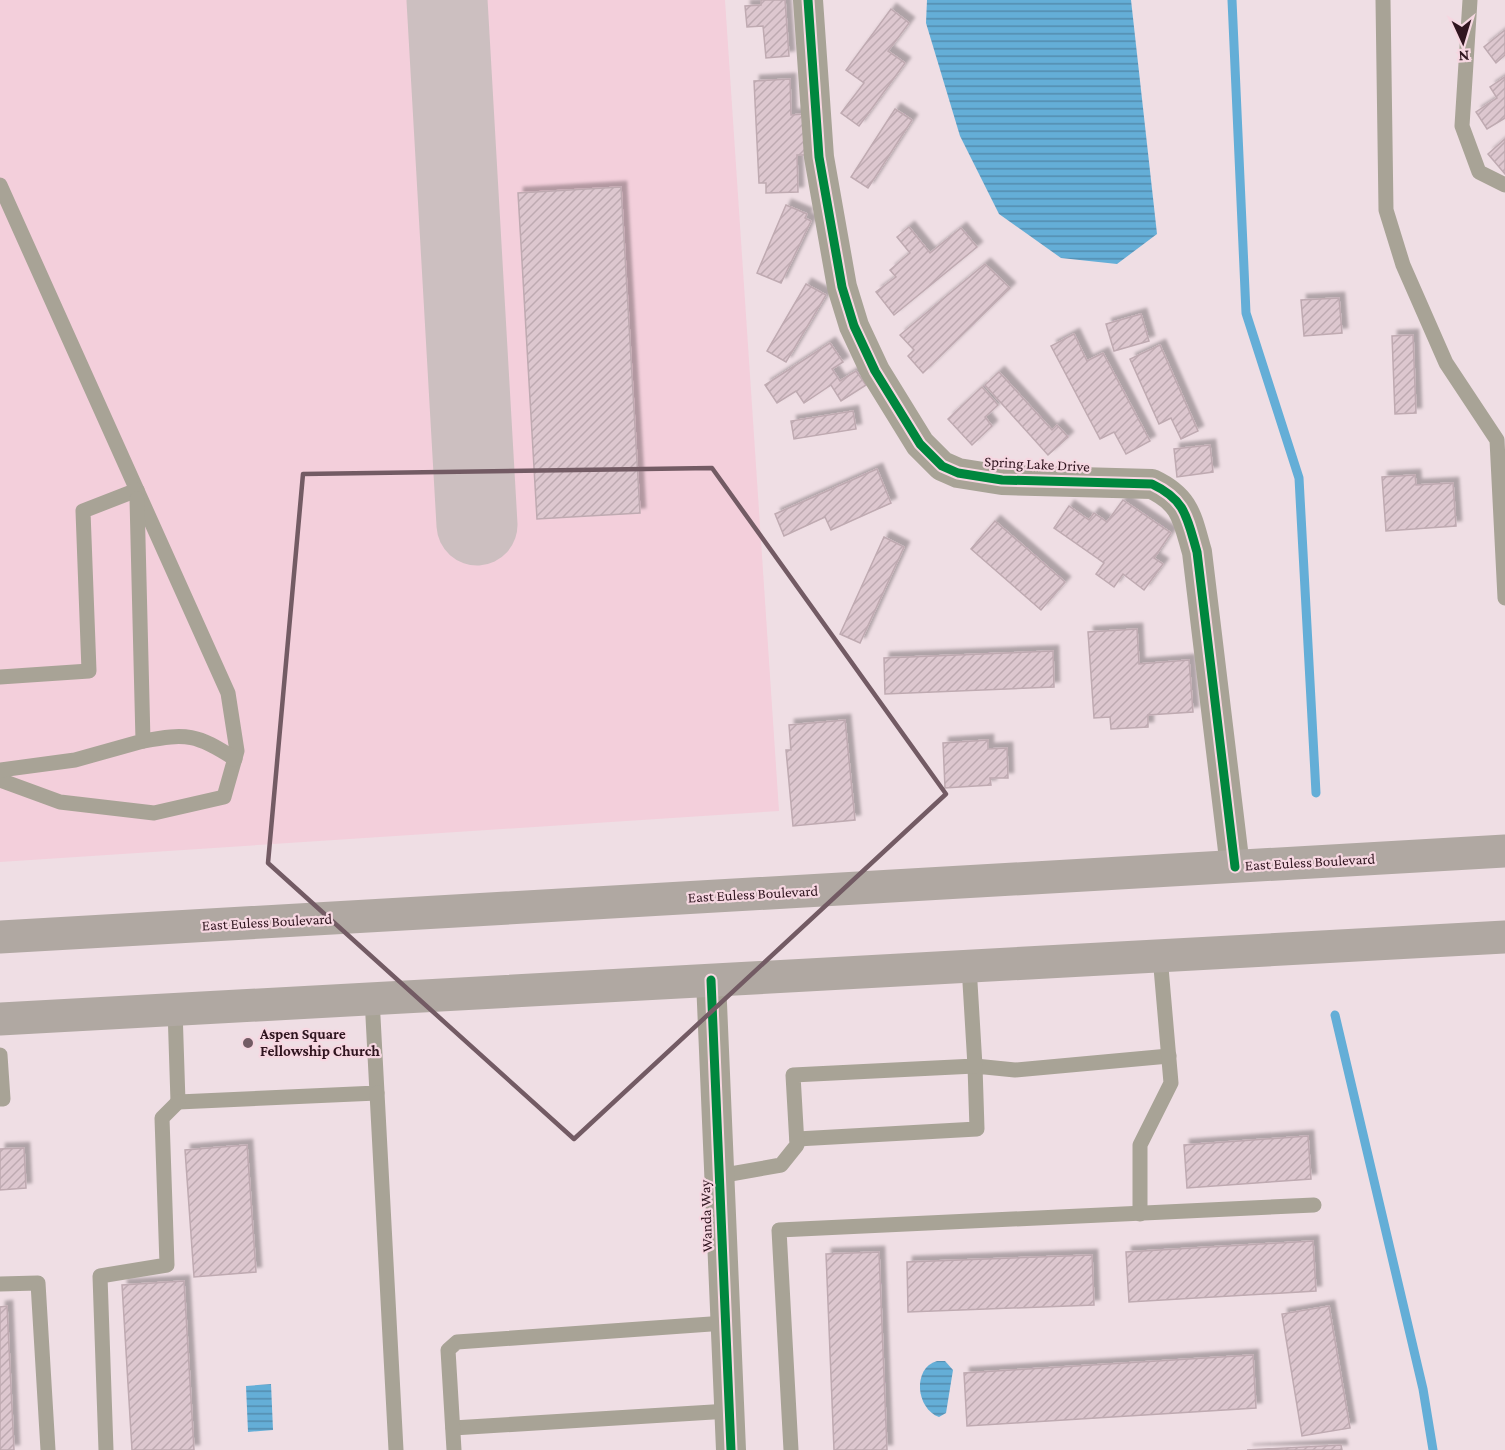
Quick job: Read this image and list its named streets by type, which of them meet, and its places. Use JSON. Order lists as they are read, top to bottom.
{
  "streets": {
    "main road": ["East Euless Boulevard"],
    "street": ["Spring Lake Drive", "Wanda Way"]
  },
  "crossings": [
    ["Spring Lake Drive", "East Euless Boulevard"]
  ],
  "places": ["Aspen Square Fellowship Church"],
  "north": "bottom"
}
